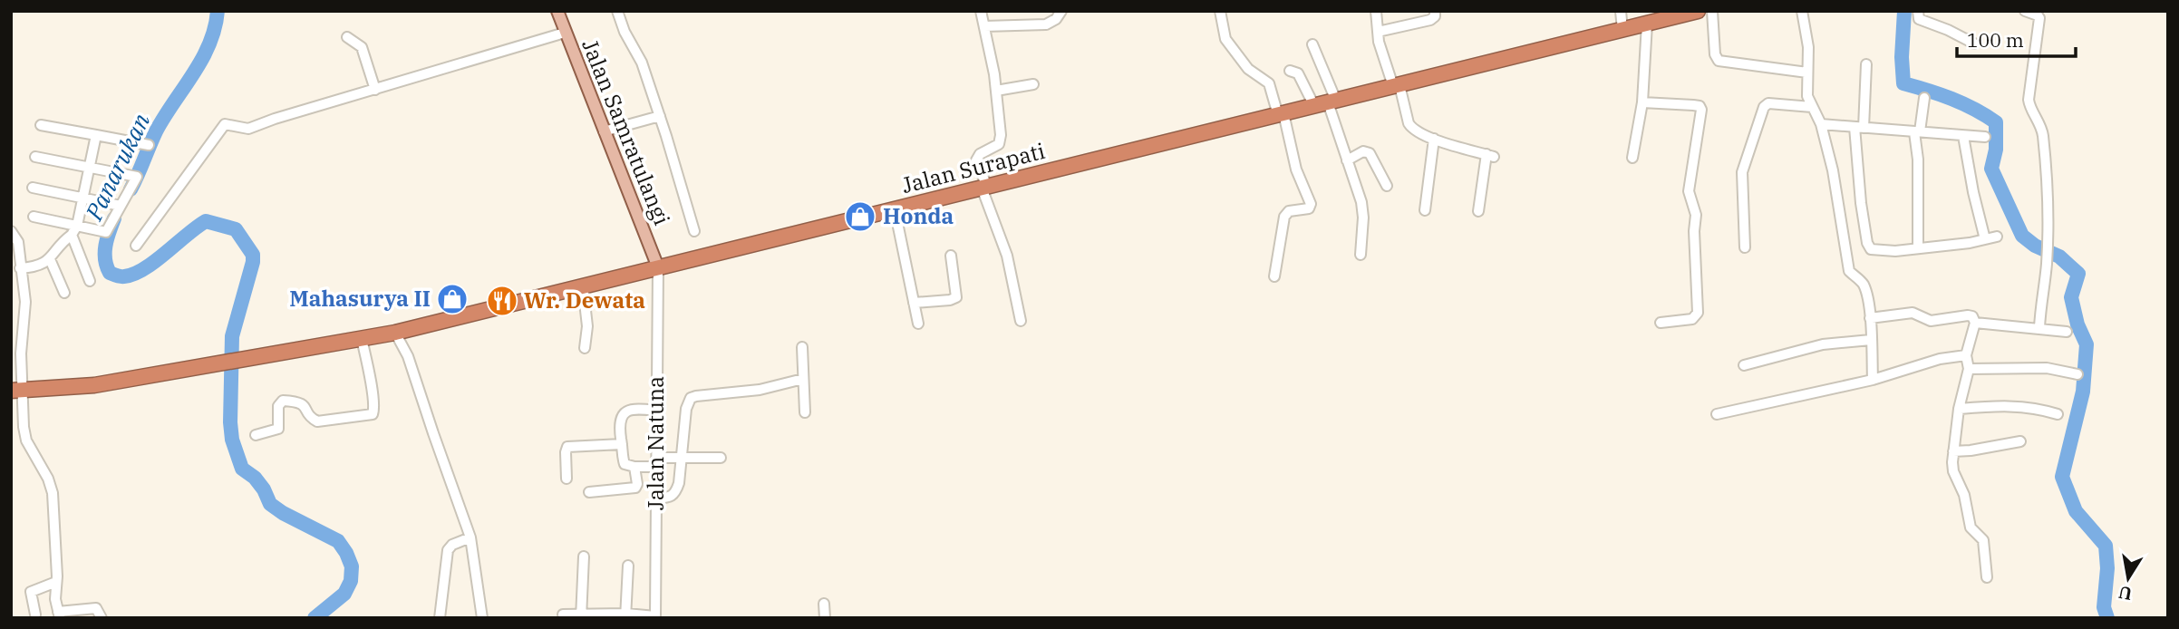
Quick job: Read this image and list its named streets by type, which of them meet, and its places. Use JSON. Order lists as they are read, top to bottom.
{
  "streets": {
    "highway": ["Jalan Surapati"],
    "main road": ["Jalan Samratulangi"],
    "street": ["Jalan Natuna"]
  },
  "crossings": [
    ["Jalan Samratulangi", "Jalan Surapati"],
    ["Jalan Samratulangi", "Jalan Natuna"],
    ["Jalan Surapati", "Jalan Natuna"]
  ],
  "water": ["Panarukan"],
  "places": {
    "shop": ["Honda", "Mahasurya II"],
    "restaurant": ["Wr. Dewata"]
  },
  "scale_bar": "100 m",
  "north": "bottom"
}
